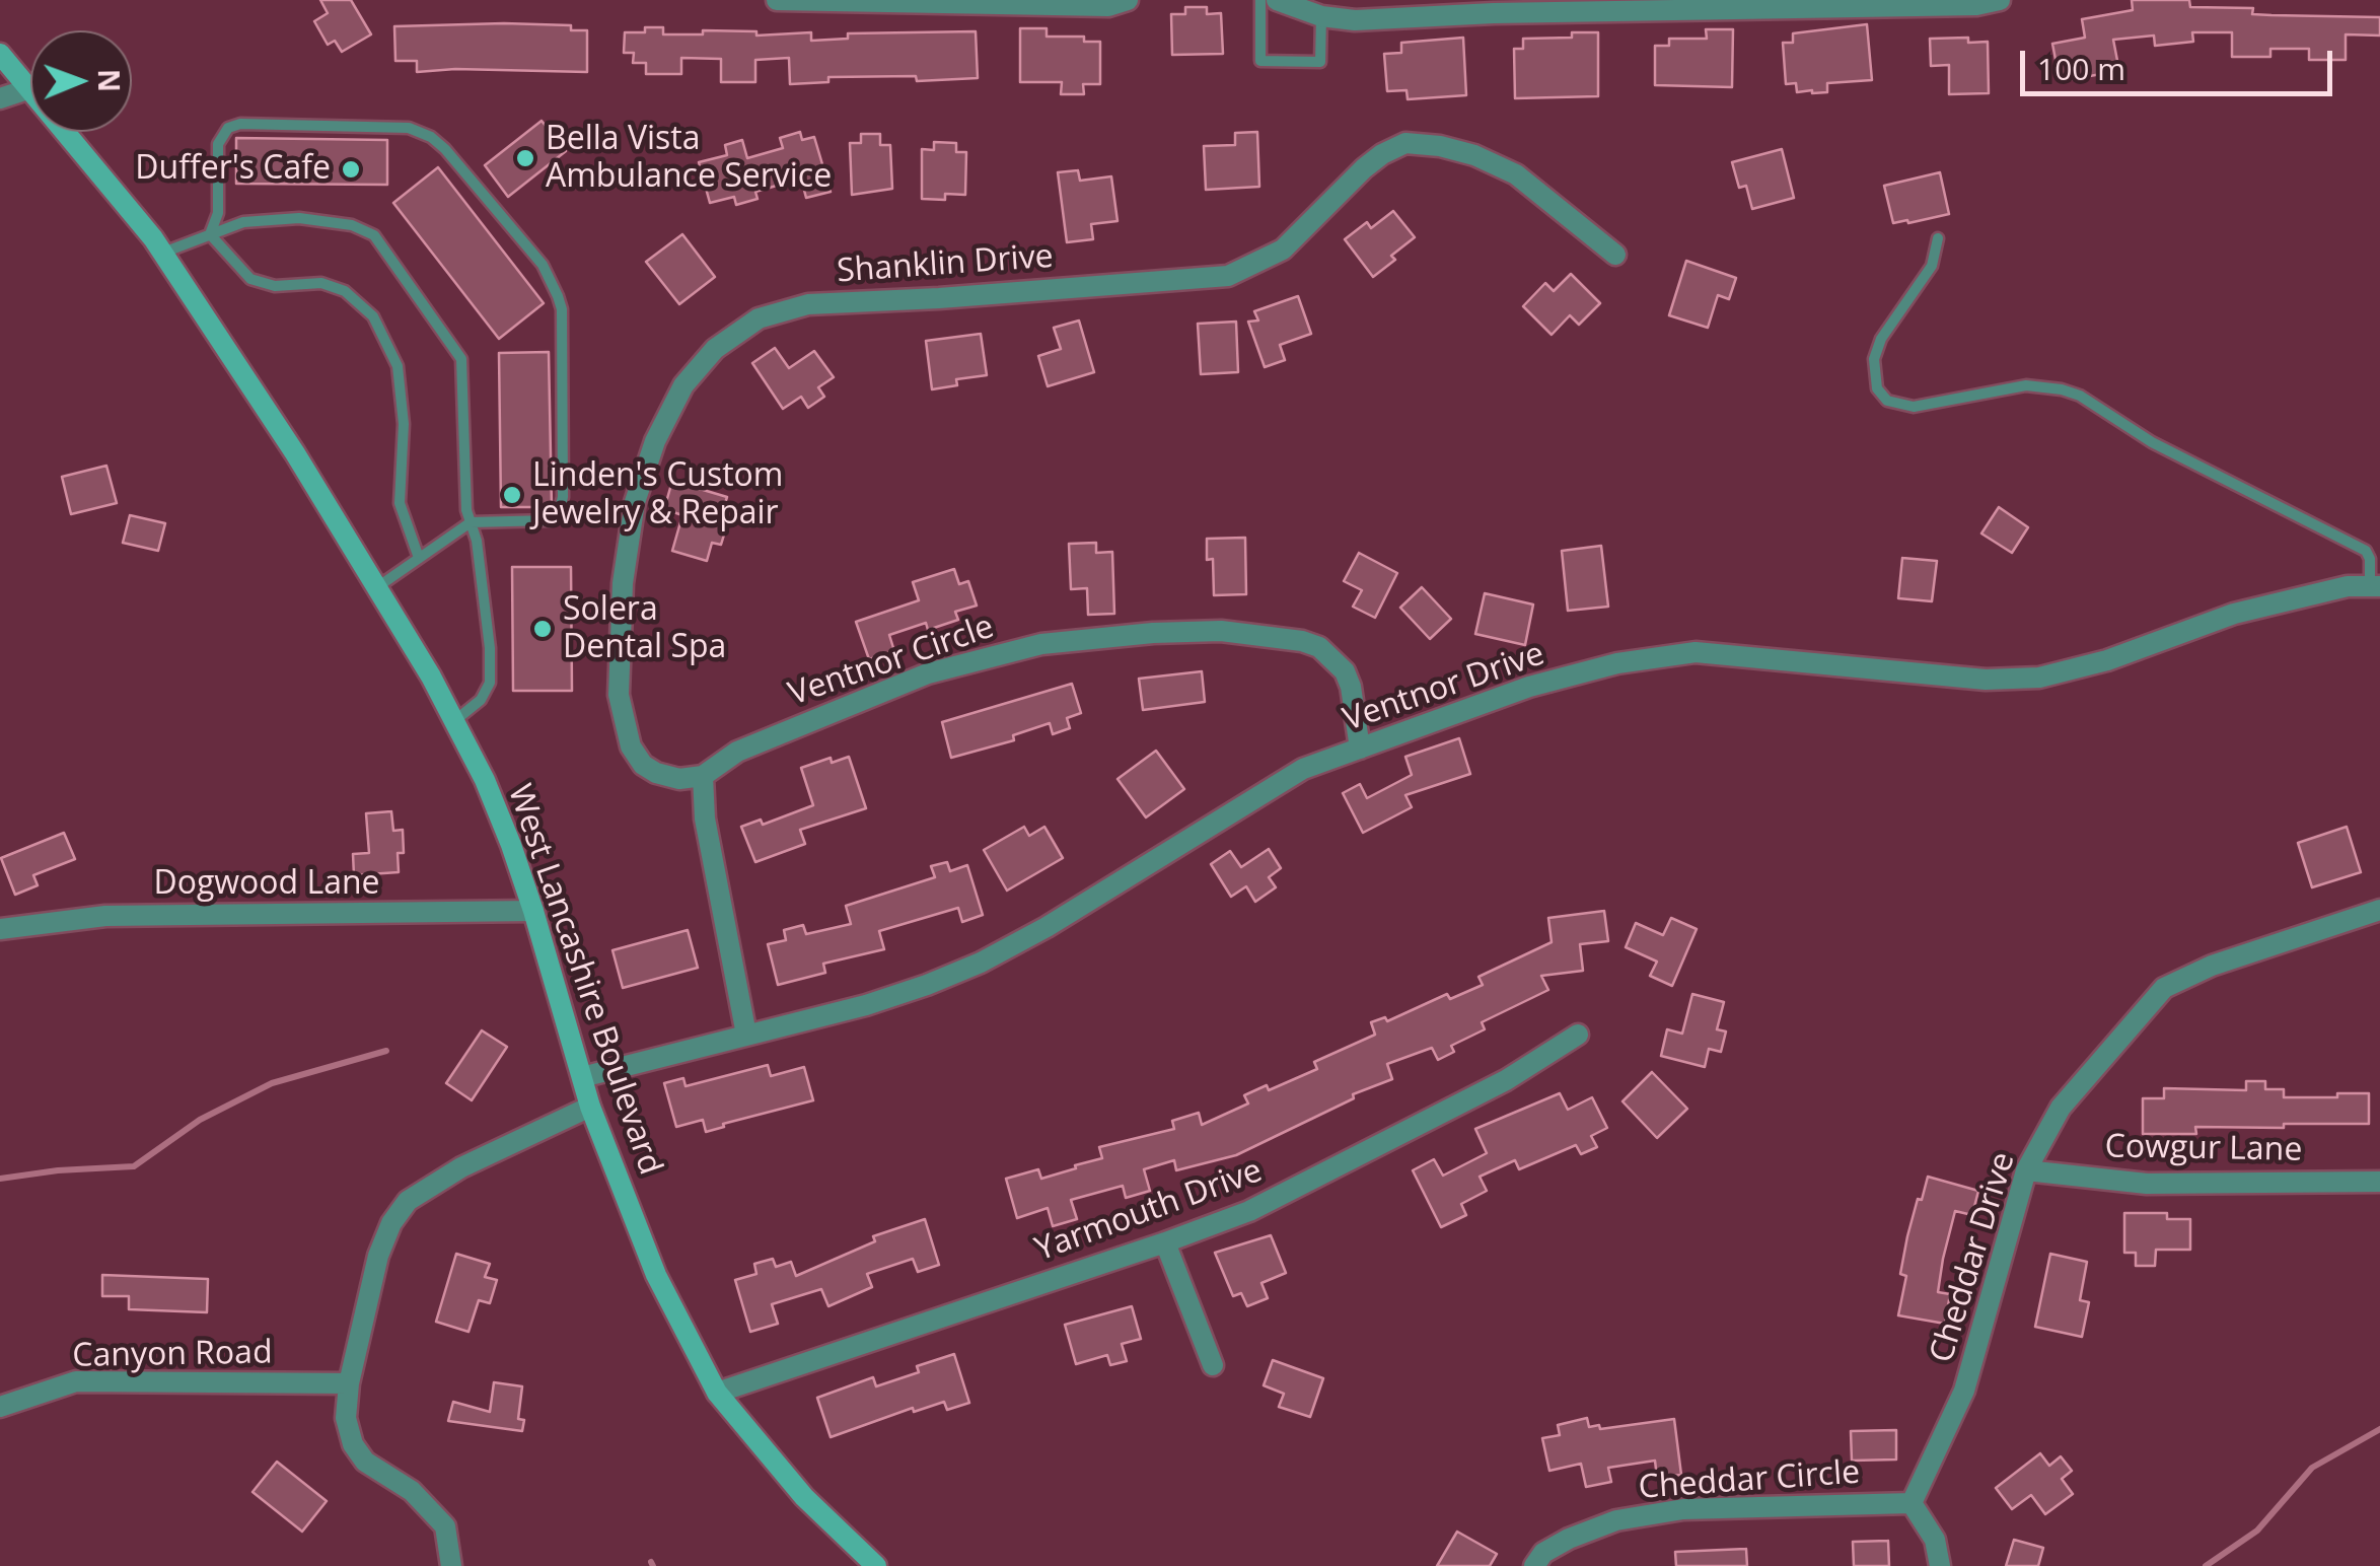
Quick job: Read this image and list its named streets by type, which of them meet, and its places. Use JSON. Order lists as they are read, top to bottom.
{
  "streets": {
    "main road": ["West Lancashire Boulevard"],
    "street": [
      "Shanklin Drive",
      "Ventnor Circle",
      "Ventnor Drive",
      "Dogwood Lane",
      "Cowgur Lane",
      "Yarmouth Drive",
      "Cheddar Drive",
      "Canyon Road",
      "Cheddar Circle"
    ]
  },
  "crossings": [
    ["Shanklin Drive", "Ventnor Circle"],
    ["Ventnor Circle", "Ventnor Drive"],
    ["Ventnor Drive", "West Lancashire Boulevard"],
    ["Dogwood Lane", "West Lancashire Boulevard"],
    ["West Lancashire Boulevard", "Yarmouth Drive"],
    ["Cowgur Lane", "Cheddar Drive"],
    ["Cheddar Drive", "Cheddar Circle"]
  ],
  "places": [
    "Bella Vista Ambulance Service",
    "Duffer's Cafe",
    "Linden's Custom Jewelry & Repair",
    "Solera Dental Spa"
  ],
  "scale_bar": "100 m",
  "north": "right"
}
